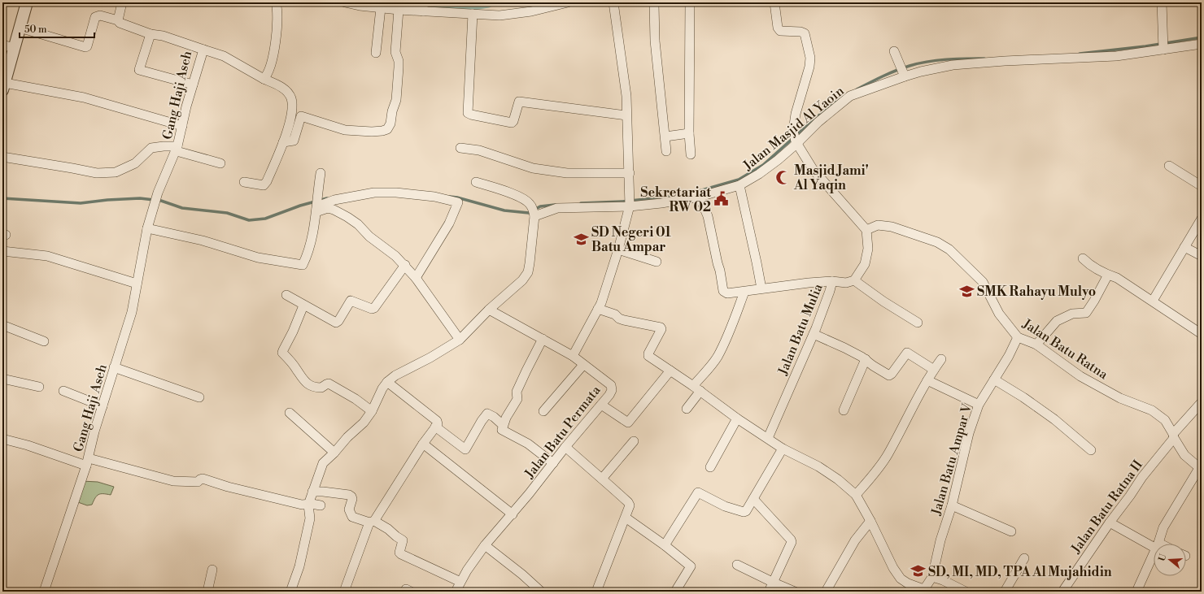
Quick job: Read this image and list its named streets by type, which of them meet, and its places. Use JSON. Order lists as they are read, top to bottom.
{
  "streets": {
    "street": [
      "Gang Haji Aseh",
      "Jalan Masjid Al Yaoin",
      "Jalan Batu Mulia",
      "Jalan Batu Ratna",
      "Jalan Batu Permata",
      "Jalan Batu Ampar V",
      "Jalan Batu Ratna II"
    ]
  },
  "crossings": [
    ["Jalan Batu Ratna", "Jalan Batu Ampar V"],
    ["Jalan Batu Ratna", "Jalan Batu Ratna II"]
  ],
  "places": {
    "mosque": ["Masjid Jami' Al Yaqin"],
    "public building": ["Sekretariat RW 02"],
    "school or university": ["SD Negeri 01 Batu Ampar", "SMK Rahayu Mulyo", "SD, MI, MD, TPA Al Mujahidin"]
  },
  "scale_bar": "50 m",
  "north": "left"
}
